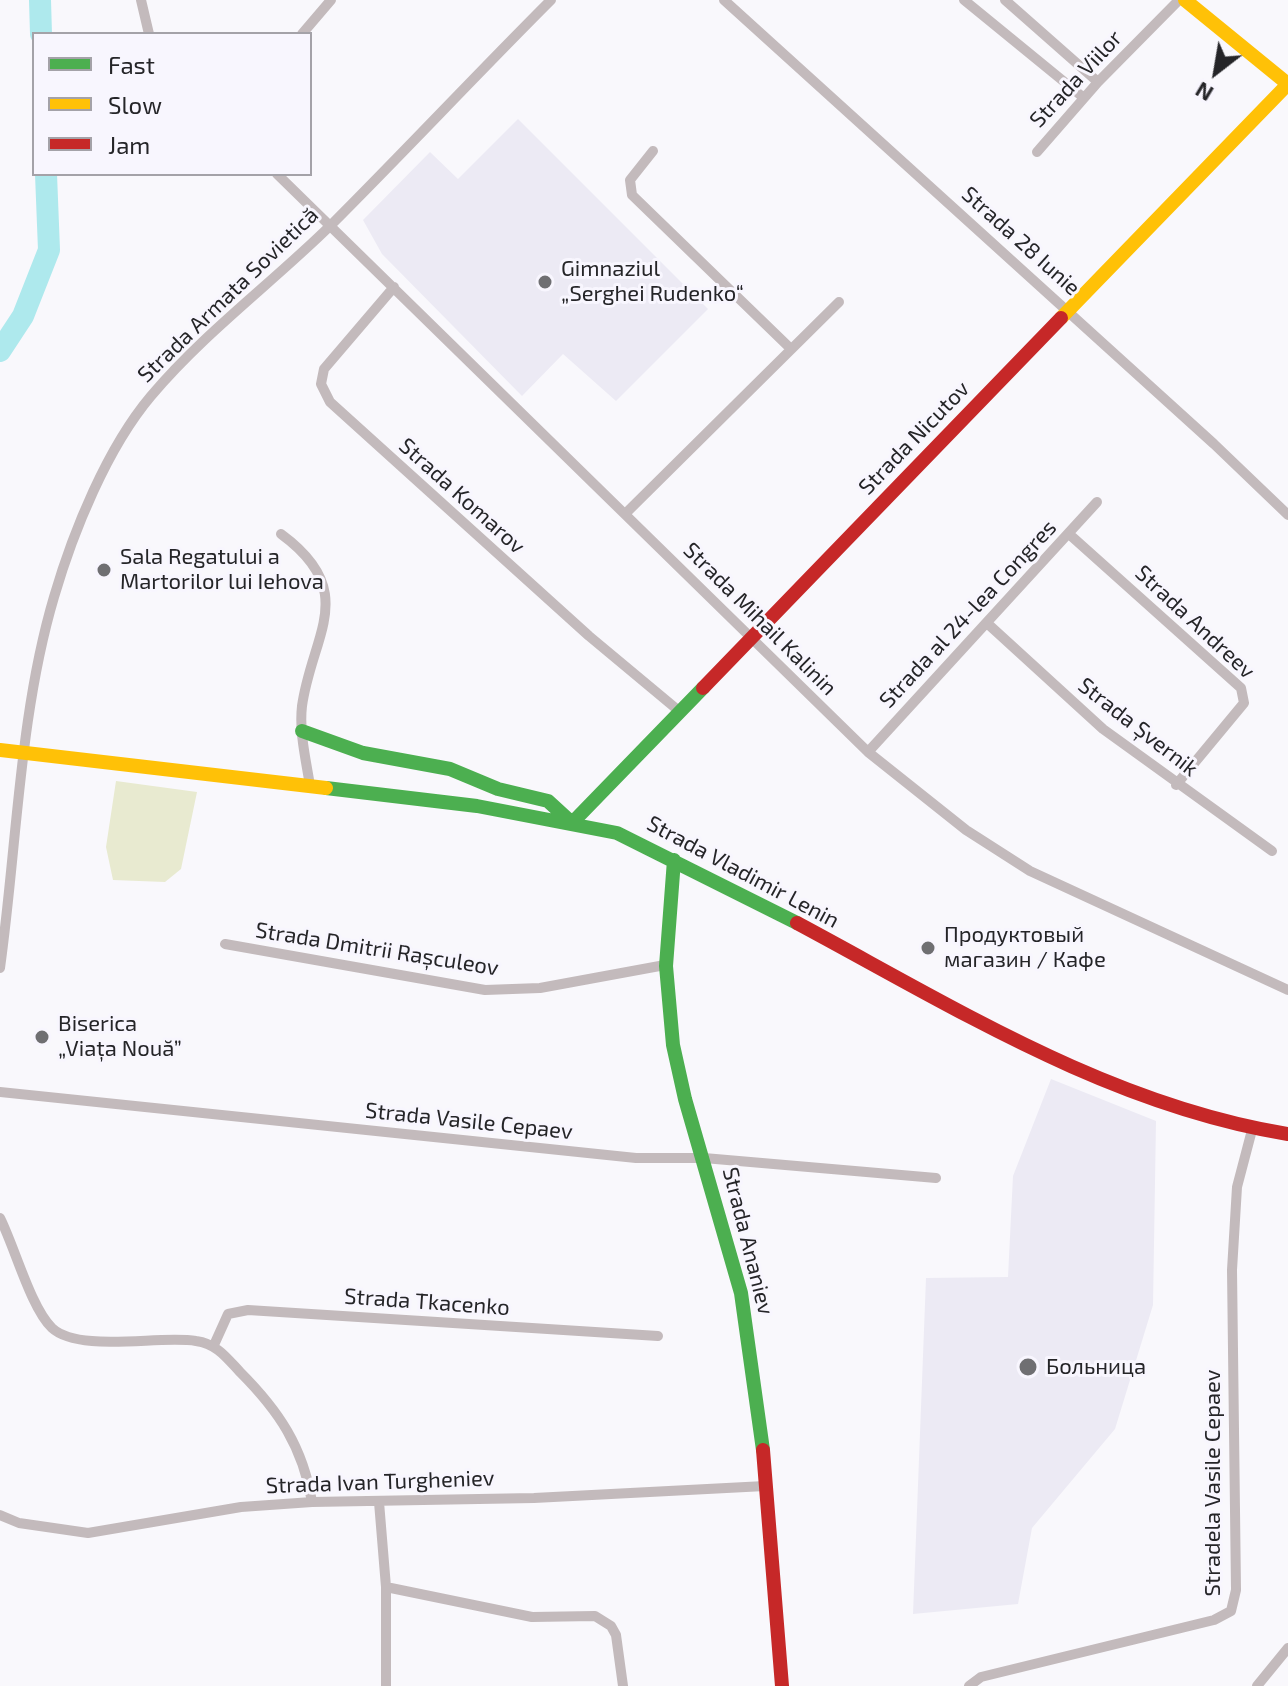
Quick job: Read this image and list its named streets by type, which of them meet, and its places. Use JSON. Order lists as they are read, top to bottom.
{
  "streets": {
    "street": [
      "Strada Viilor",
      "Strada 28 Iunie",
      "Strada Armata Sovietică",
      "Strada Nicutov",
      "Strada Komarov",
      "Strada al 24-lea Congres",
      "Strada Mihail Kalinin",
      "Strada Andreev",
      "Strada Șvernik",
      "Strada Vladimir Lenin",
      "Strada Dmitrii Rașculeov",
      "Strada Vasile Cepaev",
      "Strada Ananiev",
      "Strada Tkacenko",
      "Strada Ivan Turgheniev",
      "Stradela Vasile Cepaev"
    ]
  },
  "crossings": [
    ["Strada 28 Iunie", "Strada Nicutov"],
    ["Strada Armata Sovietică", "Strada Mihail Kalinin"],
    ["Strada Armata Sovietică", "Strada Vladimir Lenin"],
    ["Strada Nicutov", "Strada Komarov"],
    ["Strada Nicutov", "Strada Mihail Kalinin"],
    ["Strada Nicutov", "Strada Vladimir Lenin"],
    ["Strada Komarov", "Strada Mihail Kalinin"],
    ["Strada al 24-lea Congres", "Strada Mihail Kalinin"],
    ["Strada al 24-lea Congres", "Strada Andreev"],
    ["Strada al 24-lea Congres", "Strada Șvernik"],
    ["Strada Andreev", "Strada Șvernik"],
    ["Strada Vladimir Lenin", "Strada Ananiev"],
    ["Strada Vladimir Lenin", "Stradela Vasile Cepaev"],
    ["Strada Dmitrii Rașculeov", "Strada Ananiev"],
    ["Strada Vasile Cepaev", "Strada Ananiev"],
    ["Strada Ananiev", "Strada Ivan Turgheniev"]
  ],
  "places": [
    "Gimnaziul „Serghei Rudenko“",
    "Sala Regatului a Martorilor lui Iehova",
    "Продуктовый магазин / Кафе",
    "Biserica „Viața Nouă”",
    "Больница"
  ],
  "legend": ["Fast", "Slow", "Jam"],
  "north": "bottom left"
}
